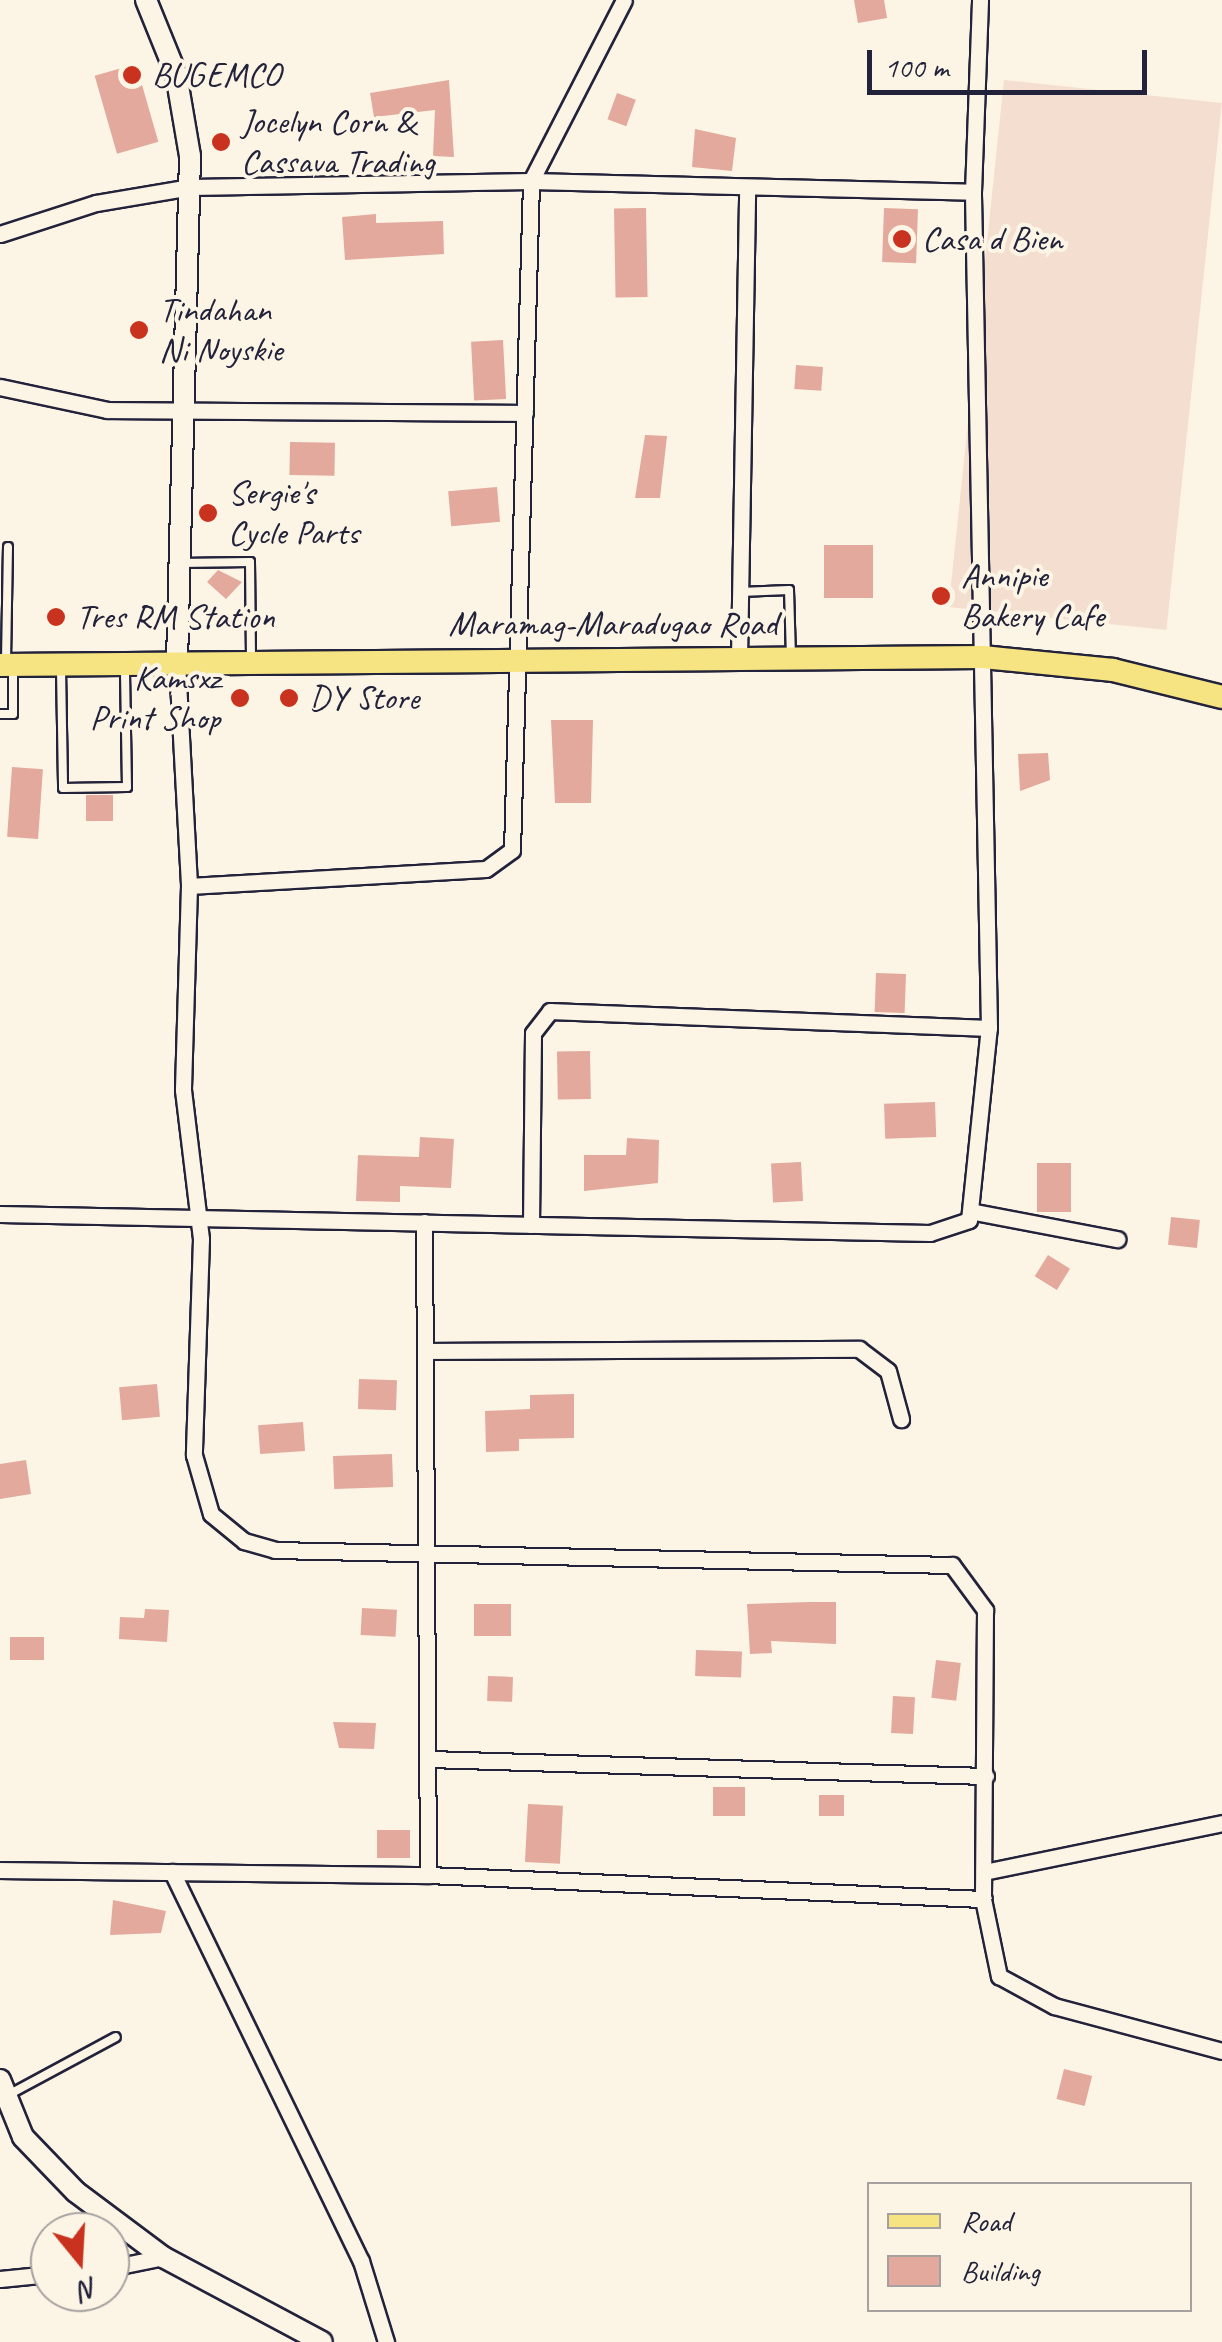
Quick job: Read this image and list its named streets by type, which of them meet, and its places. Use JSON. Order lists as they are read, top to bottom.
{
  "streets": {
    "main road": ["Maramag-Maradugao Road"]
  },
  "places": [
    "BUGEMCO",
    "Jocelyn Corn & Cassava Trading",
    "Casa d Bien",
    "Tindahan Ni Noyskie",
    "Sergie's Cycle Parts",
    "Annipie Bakery Cafe",
    "Tres RM Station",
    "Kamsxz Print Shop",
    "DY Store"
  ],
  "legend": ["Road", "Building"],
  "scale_bar": "100 m",
  "north": "bottom"
}
